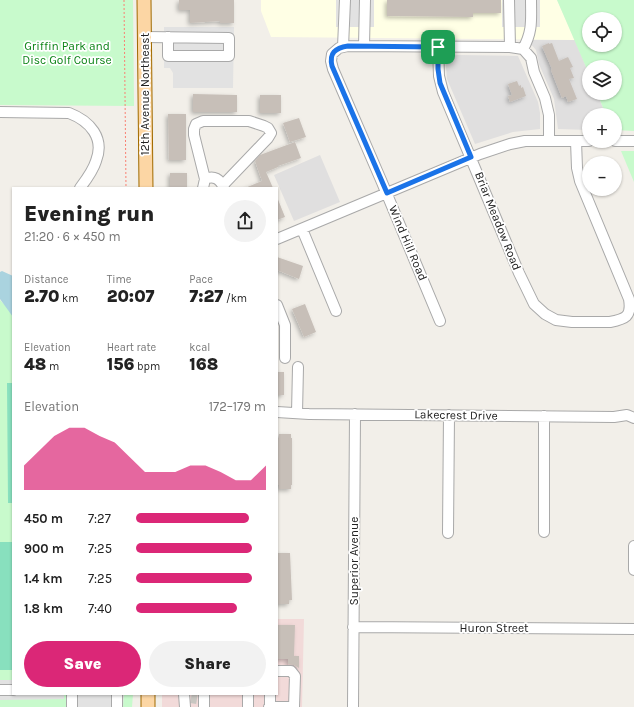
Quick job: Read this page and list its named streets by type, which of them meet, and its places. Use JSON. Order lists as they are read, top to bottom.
{
  "streets": {
    "main road": ["12th Avenue Northeast"],
    "street": [
      "Briar Meadow Road",
      "Wind Hill Road",
      "Lakecrest Drive",
      "Superior Avenue",
      "Huron Street"
    ]
  },
  "crossings": [
    ["Lakecrest Drive", "Superior Avenue"],
    ["Superior Avenue", "Huron Street"]
  ],
  "parks": ["Griffin Park and Disc Golf Course"],
  "page": {
    "map_buttons": ["+", "−"],
    "heading": ["Evening run", "21:20 · 6 × 450 m"],
    "stats": [
      ["Distance", "2.70 km"],
      ["Time", "20:07"],
      ["Pace", "7:27 /km"],
      ["Elevation", "48 m"],
      ["Heart rate", "156 bpm"],
      ["kcal", "168"]
    ],
    "chart": ["Elevation", "172–179 m"],
    "list": [
      {
        "name": "450 m",
        "note": "7:27"
      },
      {
        "name": "900 m",
        "note": "7:25"
      },
      {
        "name": "1.4 km",
        "note": "7:25"
      },
      {
        "name": "1.8 km",
        "note": "7:40"
      }
    ],
    "buttons": ["Save", "Share"]
  }
}
